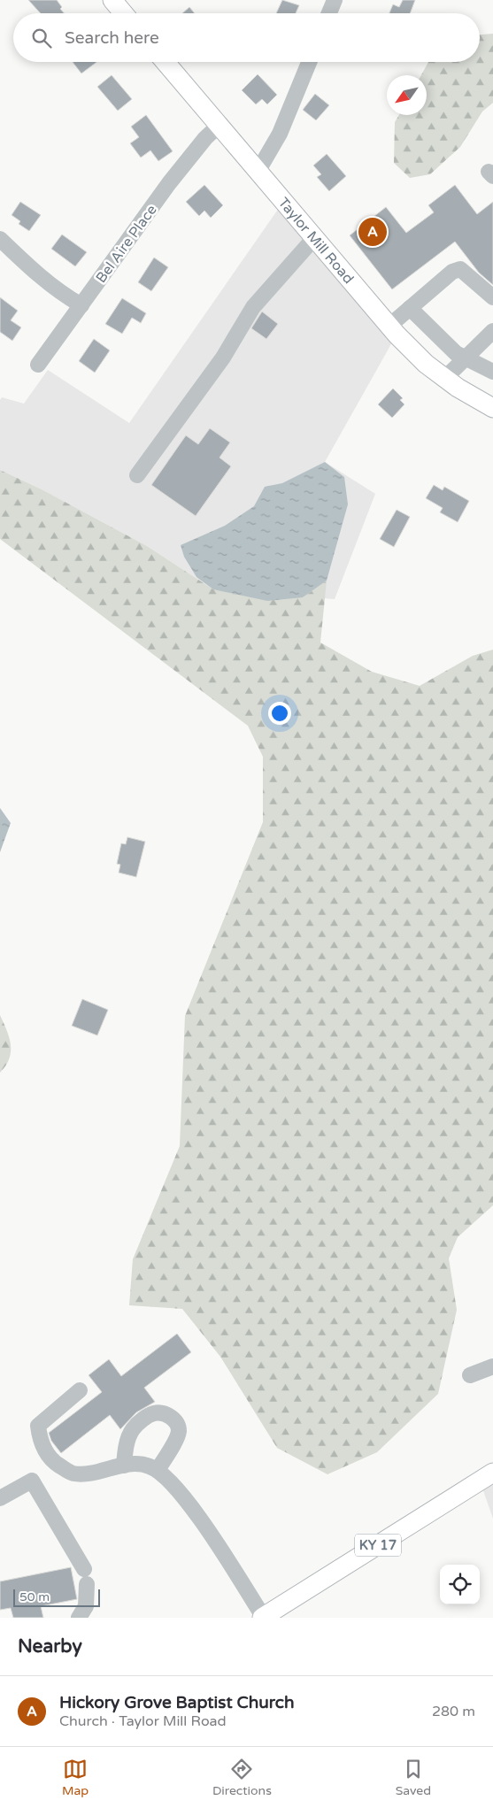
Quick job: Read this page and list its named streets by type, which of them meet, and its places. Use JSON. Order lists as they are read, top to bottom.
{
  "streets": {
    "main road": ["Taylor Mill Road", "KY 17"],
    "street": ["Bel Aire Place"]
  },
  "crossings": [
    ["Taylor Mill Road", "Bel Aire Place"]
  ],
  "scale_bar": "50 m",
  "north": "bottom left",
  "page": {
    "search": "Search here",
    "pins": "A",
    "scale": "50 m",
    "heading": "Nearby",
    "list": [
      {
        "mark": "A",
        "name": "Hickory Grove Baptist Church",
        "note": "Church · Taylor Mill Road",
        "value": "280 m"
      }
    ],
    "nav": ["Map", "Directions", "Saved"]
  }
}
